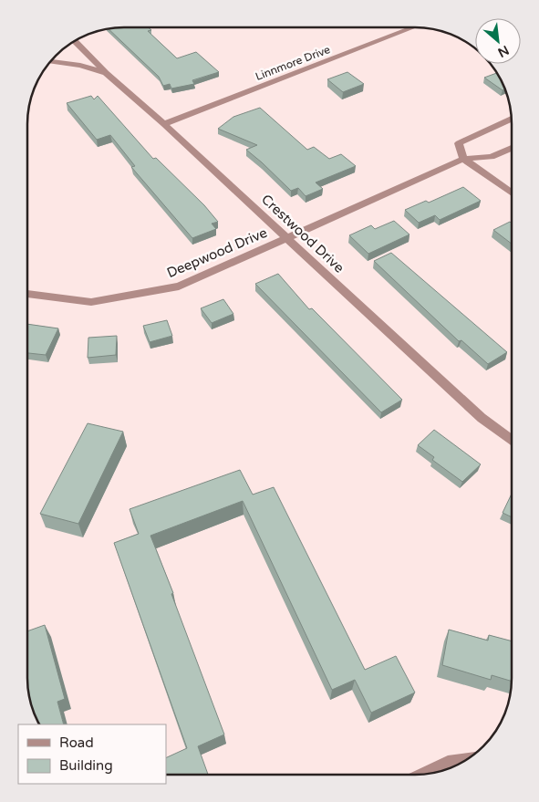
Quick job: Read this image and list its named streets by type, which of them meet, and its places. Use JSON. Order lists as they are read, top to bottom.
{
  "streets": {
    "street": ["Linnmore Drive", "Crestwood Drive", "Deepwood Drive"]
  },
  "crossings": [
    ["Linnmore Drive", "Crestwood Drive"],
    ["Crestwood Drive", "Deepwood Drive"]
  ],
  "legend": ["Road", "Building"],
  "north": "bottom right"
}
